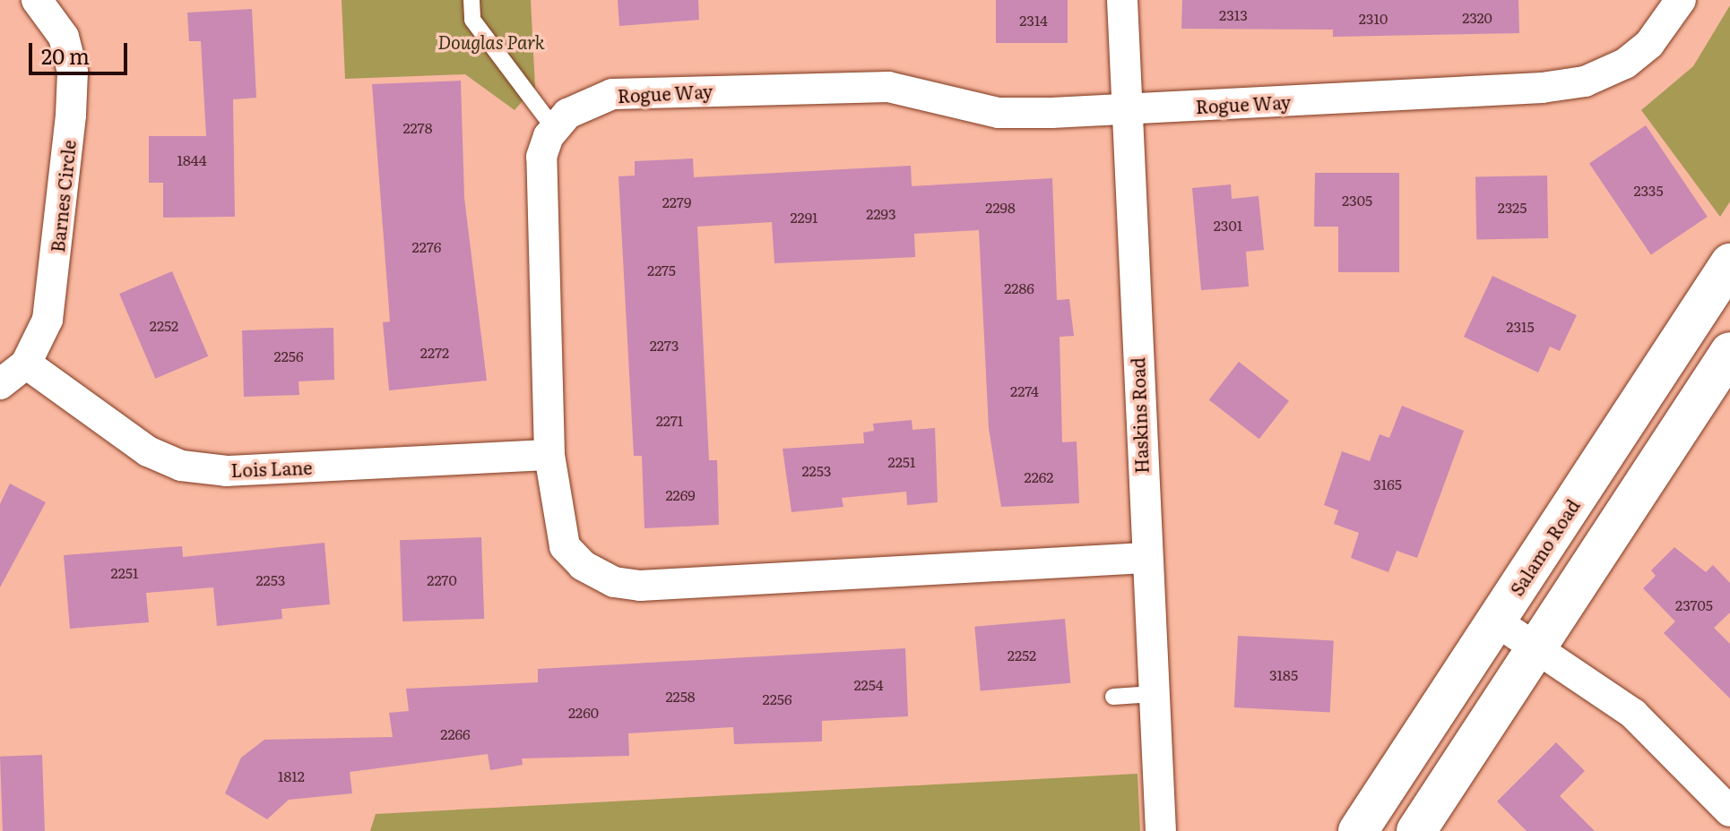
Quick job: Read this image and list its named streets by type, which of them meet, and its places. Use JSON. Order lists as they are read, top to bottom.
{
  "streets": {
    "main road": ["Salamo Road"],
    "street": [
      "Rogue Way",
      "Barnes Circle",
      "Haskins Road",
      "Lois Lane"
    ]
  },
  "crossings": [
    ["Rogue Way", "Haskins Road"],
    ["Rogue Way", "Lois Lane"],
    ["Barnes Circle", "Lois Lane"]
  ],
  "parks": ["Douglas Park"],
  "house_numbers": [
    "2313",
    "2320",
    "2310",
    "2314",
    "2278",
    "1844",
    "2335",
    "2305",
    "2279",
    "2298",
    "2325",
    "2293",
    "2291",
    "2301",
    "2276",
    "2275",
    "2286",
    "2252",
    "2315",
    "2273",
    "2272",
    "2256",
    "2274",
    "2271",
    "2251",
    "2253",
    "2262",
    "3165",
    "2269",
    "2251",
    "2253",
    "2270",
    "23705",
    "2252",
    "3185",
    "2254",
    "2258",
    "2256",
    "2260",
    "2266",
    "1812"
  ],
  "scale_bar": "20 m"
}
